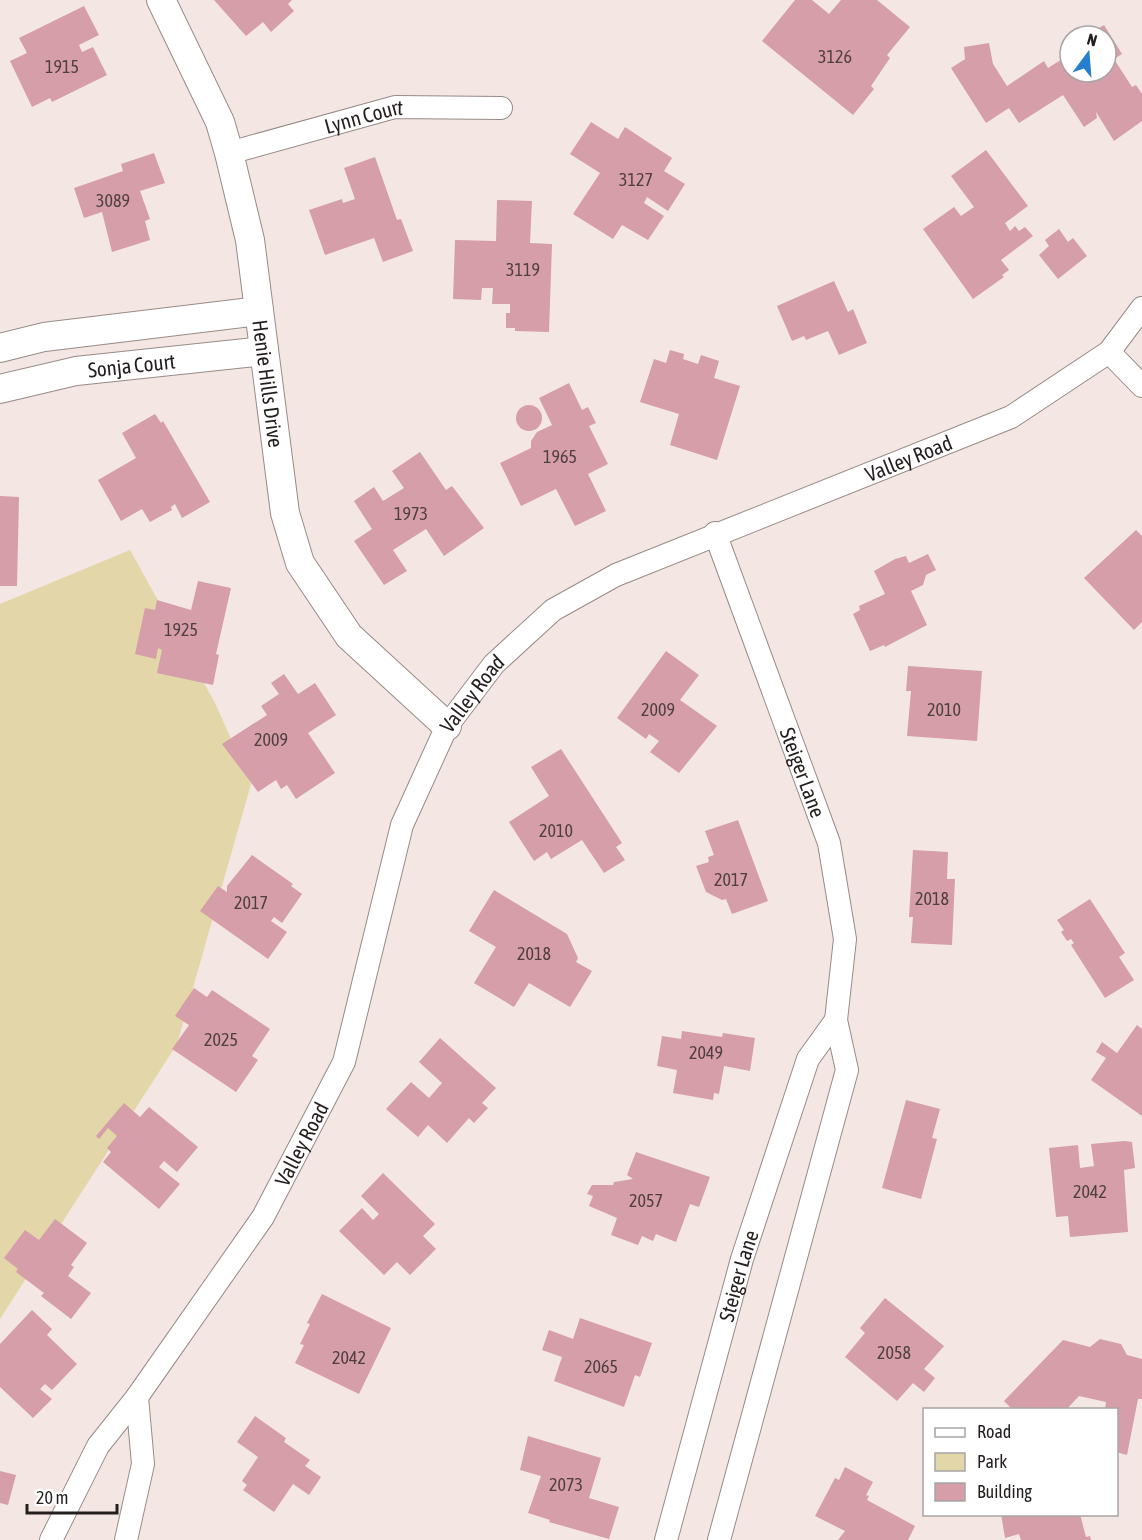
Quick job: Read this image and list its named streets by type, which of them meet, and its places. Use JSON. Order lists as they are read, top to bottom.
{
  "streets": {
    "street": [
      "Lynn Court",
      "Sonja Court",
      "Henie Hills Drive",
      "Valley Road",
      "Steiger Lane"
    ]
  },
  "crossings": [
    ["Lynn Court", "Henie Hills Drive"],
    ["Sonja Court", "Henie Hills Drive"],
    ["Henie Hills Drive", "Valley Road"],
    ["Valley Road", "Steiger Lane"]
  ],
  "house_numbers": [
    "3126",
    "1915",
    "3127",
    "3089",
    "3119",
    "1965",
    "1973",
    "1925",
    "2009",
    "2010",
    "2009",
    "2010",
    "2017",
    "2018",
    "2017",
    "2018",
    "2025",
    "2049",
    "2042",
    "2057",
    "2058",
    "2042",
    "2065",
    "2073"
  ],
  "legend": ["Road", "Park", "Building"],
  "scale_bar": "20 m",
  "north": "top"
}
